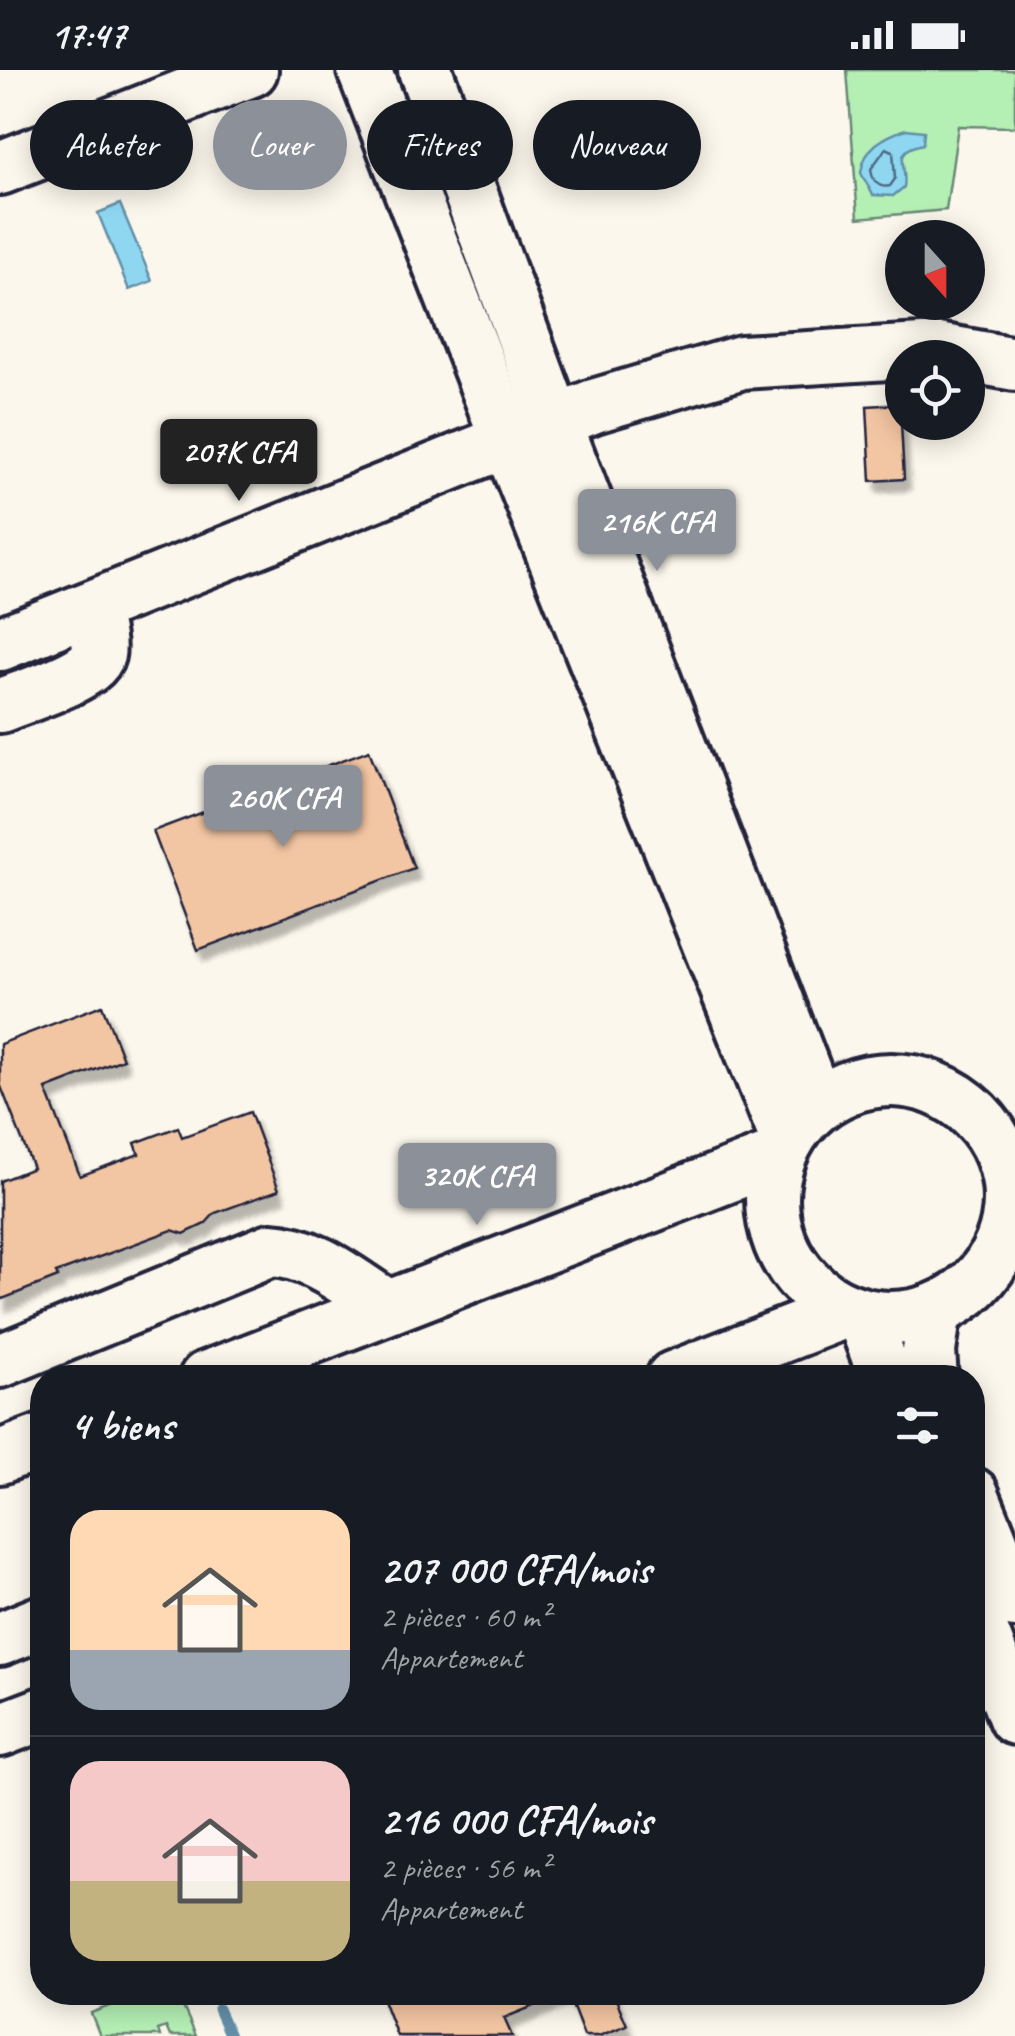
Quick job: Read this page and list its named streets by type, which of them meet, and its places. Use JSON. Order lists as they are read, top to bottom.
{
  "north": "bottom",
  "page": {
    "status": "17:47",
    "chip": [
      "Acheter",
      "Louer",
      "Filtres",
      "Nouveau"
    ],
    "price": [
      "207K CFA",
      "216K CFA",
      "260K CFA",
      "320K CFA"
    ],
    "heading": "4 biens",
    "list": [
      {
        "name": "207 000 CFA/mois",
        "note": "2 pièces · 60 m² · Appartement"
      },
      {
        "name": "216 000 CFA/mois",
        "note": "2 pièces · 56 m² · Appartement"
      }
    ]
  }
}
